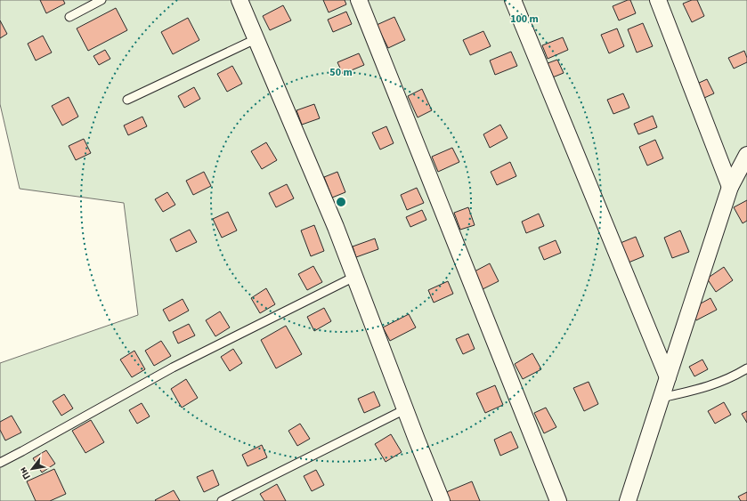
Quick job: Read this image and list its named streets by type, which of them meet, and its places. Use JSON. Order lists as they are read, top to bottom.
{
  "north": "bottom left",
  "rings": ["100 m", "50 m"]
}
